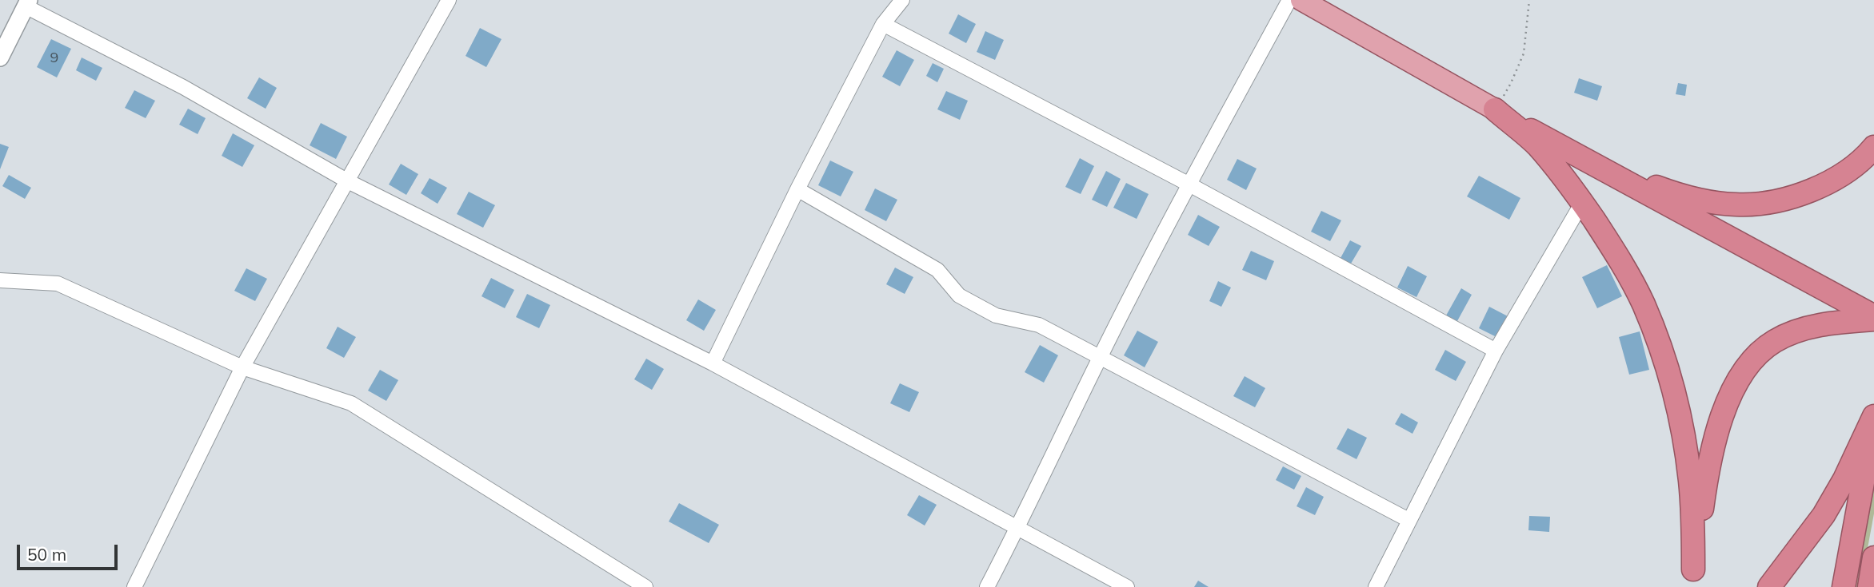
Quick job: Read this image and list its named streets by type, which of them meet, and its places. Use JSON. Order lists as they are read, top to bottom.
{
  "house_numbers": ["9"],
  "scale_bar": "50 m"
}
